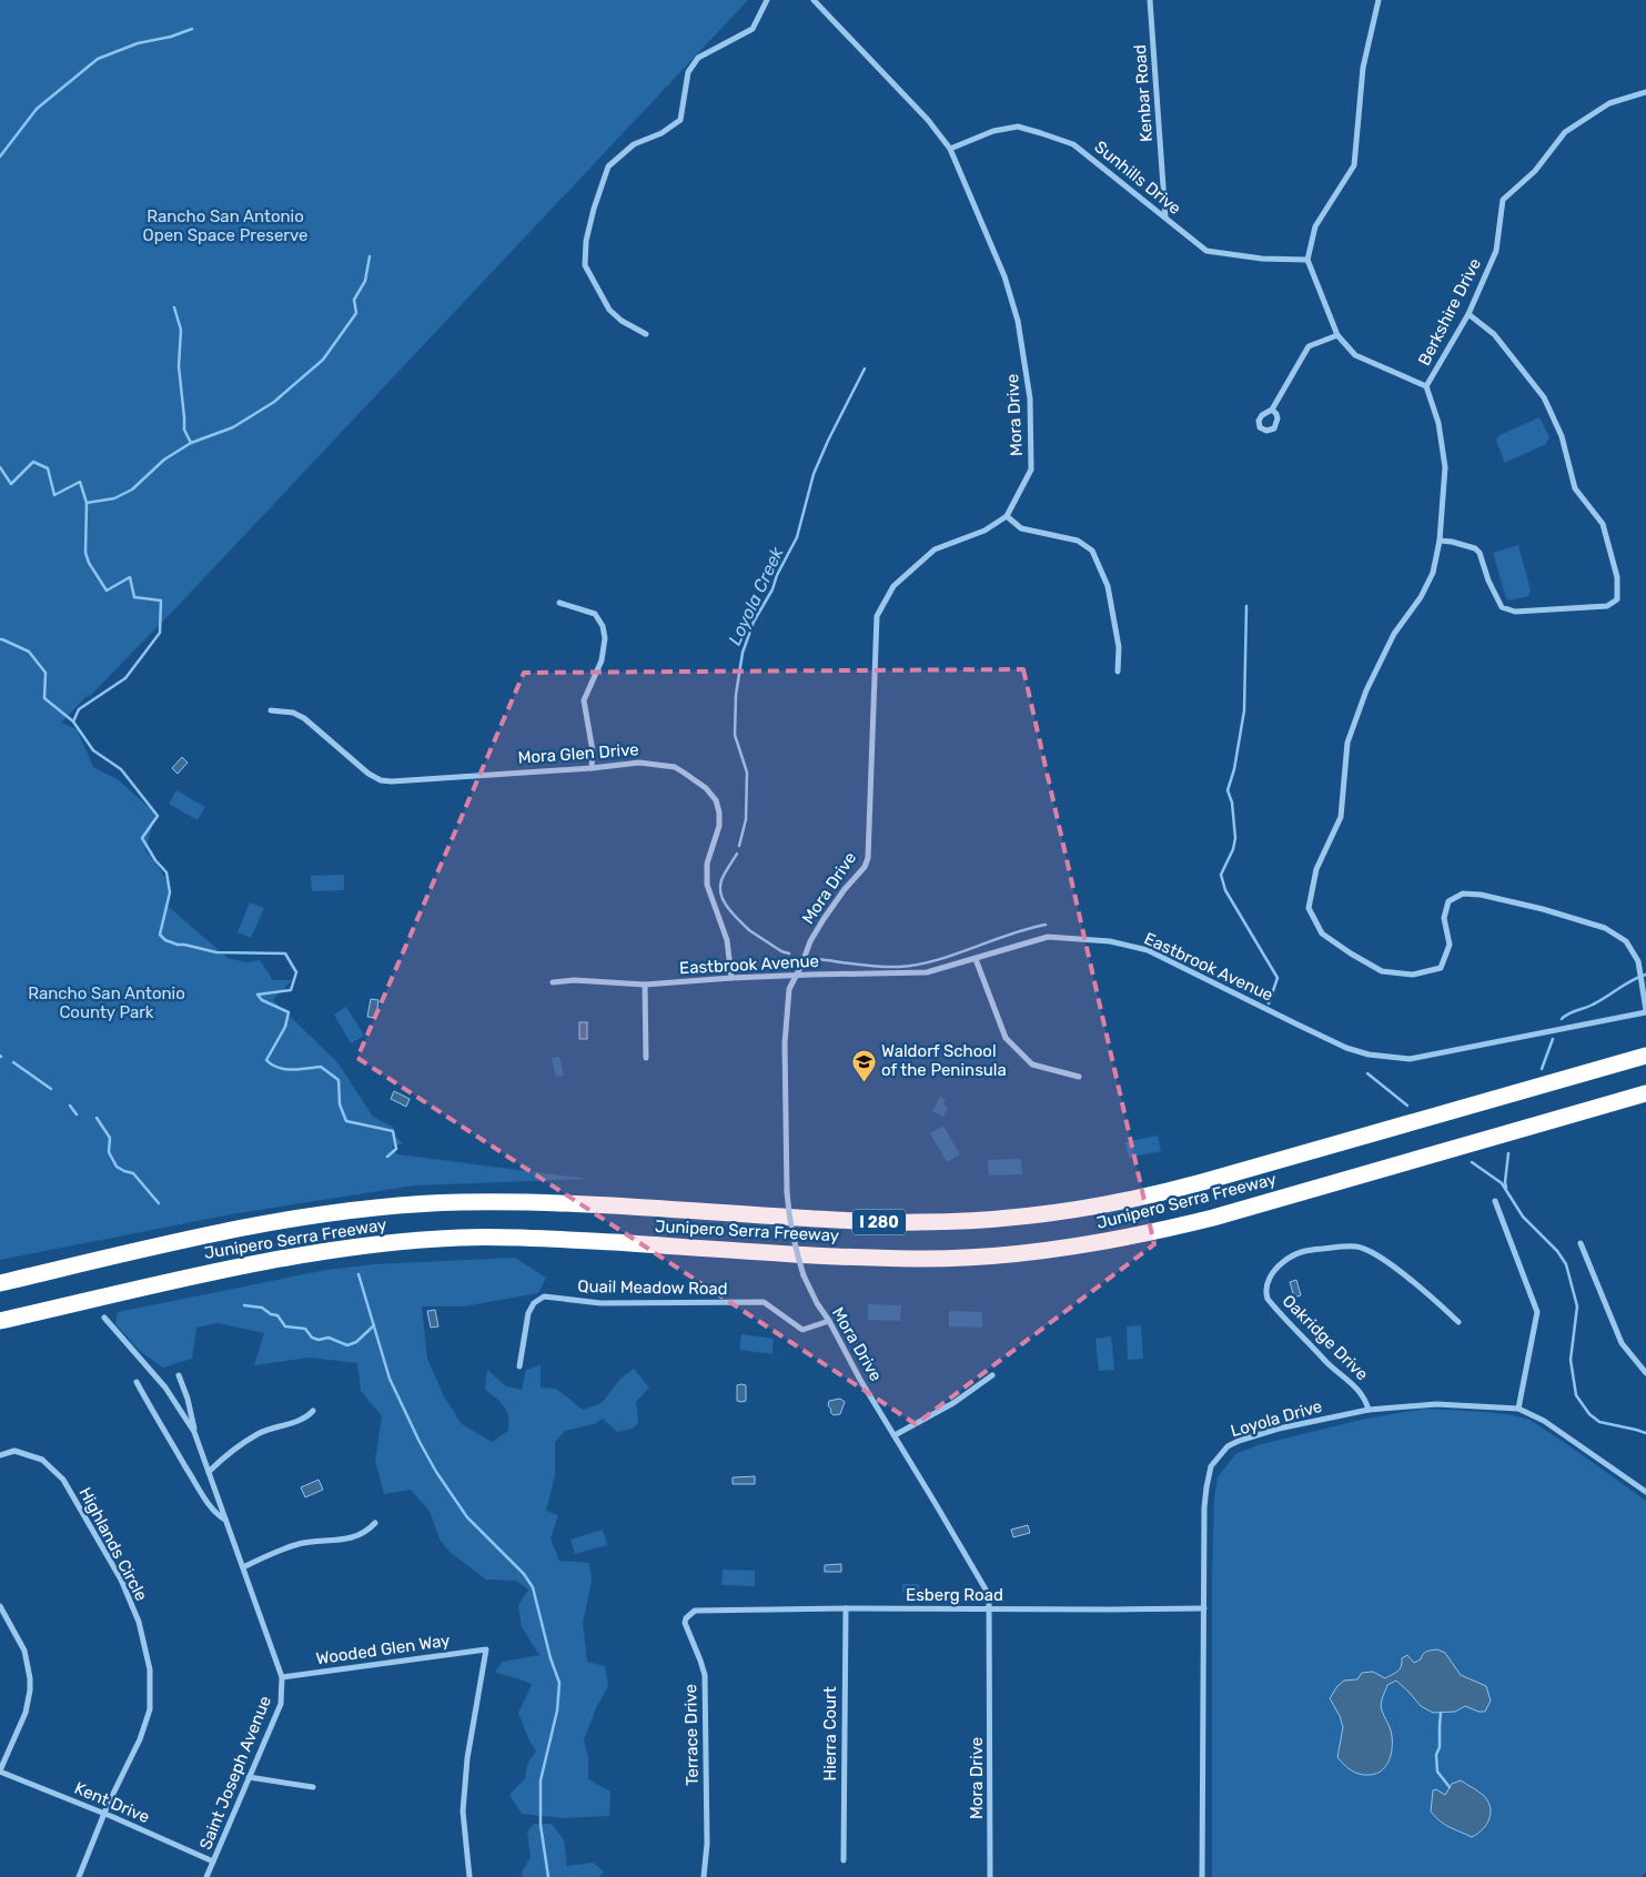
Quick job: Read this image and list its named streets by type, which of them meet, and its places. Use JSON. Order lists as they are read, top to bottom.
{
  "streets": {
    "highway": ["Junipero Serra Freeway", "I 280"],
    "street": [
      "Kenbar Road",
      "Sunhills Drive",
      "Berkshire Drive",
      "Mora Drive",
      "Mora Glen Drive",
      "Eastbrook Avenue",
      "Quail Meadow Road",
      "Oakridge Drive",
      "Loyola Drive",
      "Highlands Circle",
      "Esberg Road",
      "Wooded Glen Way",
      "Hierra Court",
      "Terrace Drive",
      "Saint Joseph Avenue",
      "Kent Drive"
    ]
  },
  "crossings": [
    ["Kenbar Road", "Sunhills Drive"],
    ["Sunhills Drive", "Mora Drive"],
    ["Mora Drive", "Eastbrook Avenue"],
    ["Mora Drive", "Quail Meadow Road"],
    ["Mora Drive", "Esberg Road"],
    ["Mora Glen Drive", "Eastbrook Avenue"],
    ["Oakridge Drive", "Loyola Drive"],
    ["Loyola Drive", "Esberg Road"],
    ["Highlands Circle", "Kent Drive"],
    ["Esberg Road", "Hierra Court"],
    ["Esberg Road", "Terrace Drive"],
    ["Wooded Glen Way", "Saint Joseph Avenue"],
    ["Saint Joseph Avenue", "Kent Drive"]
  ],
  "water": ["Loyola Creek"],
  "parks": ["Rancho San Antonio Open Space Preserve", "Rancho San Antonio County Park"],
  "places": {
    "school or university": ["Waldorf School of the Peninsula"]
  }
}
